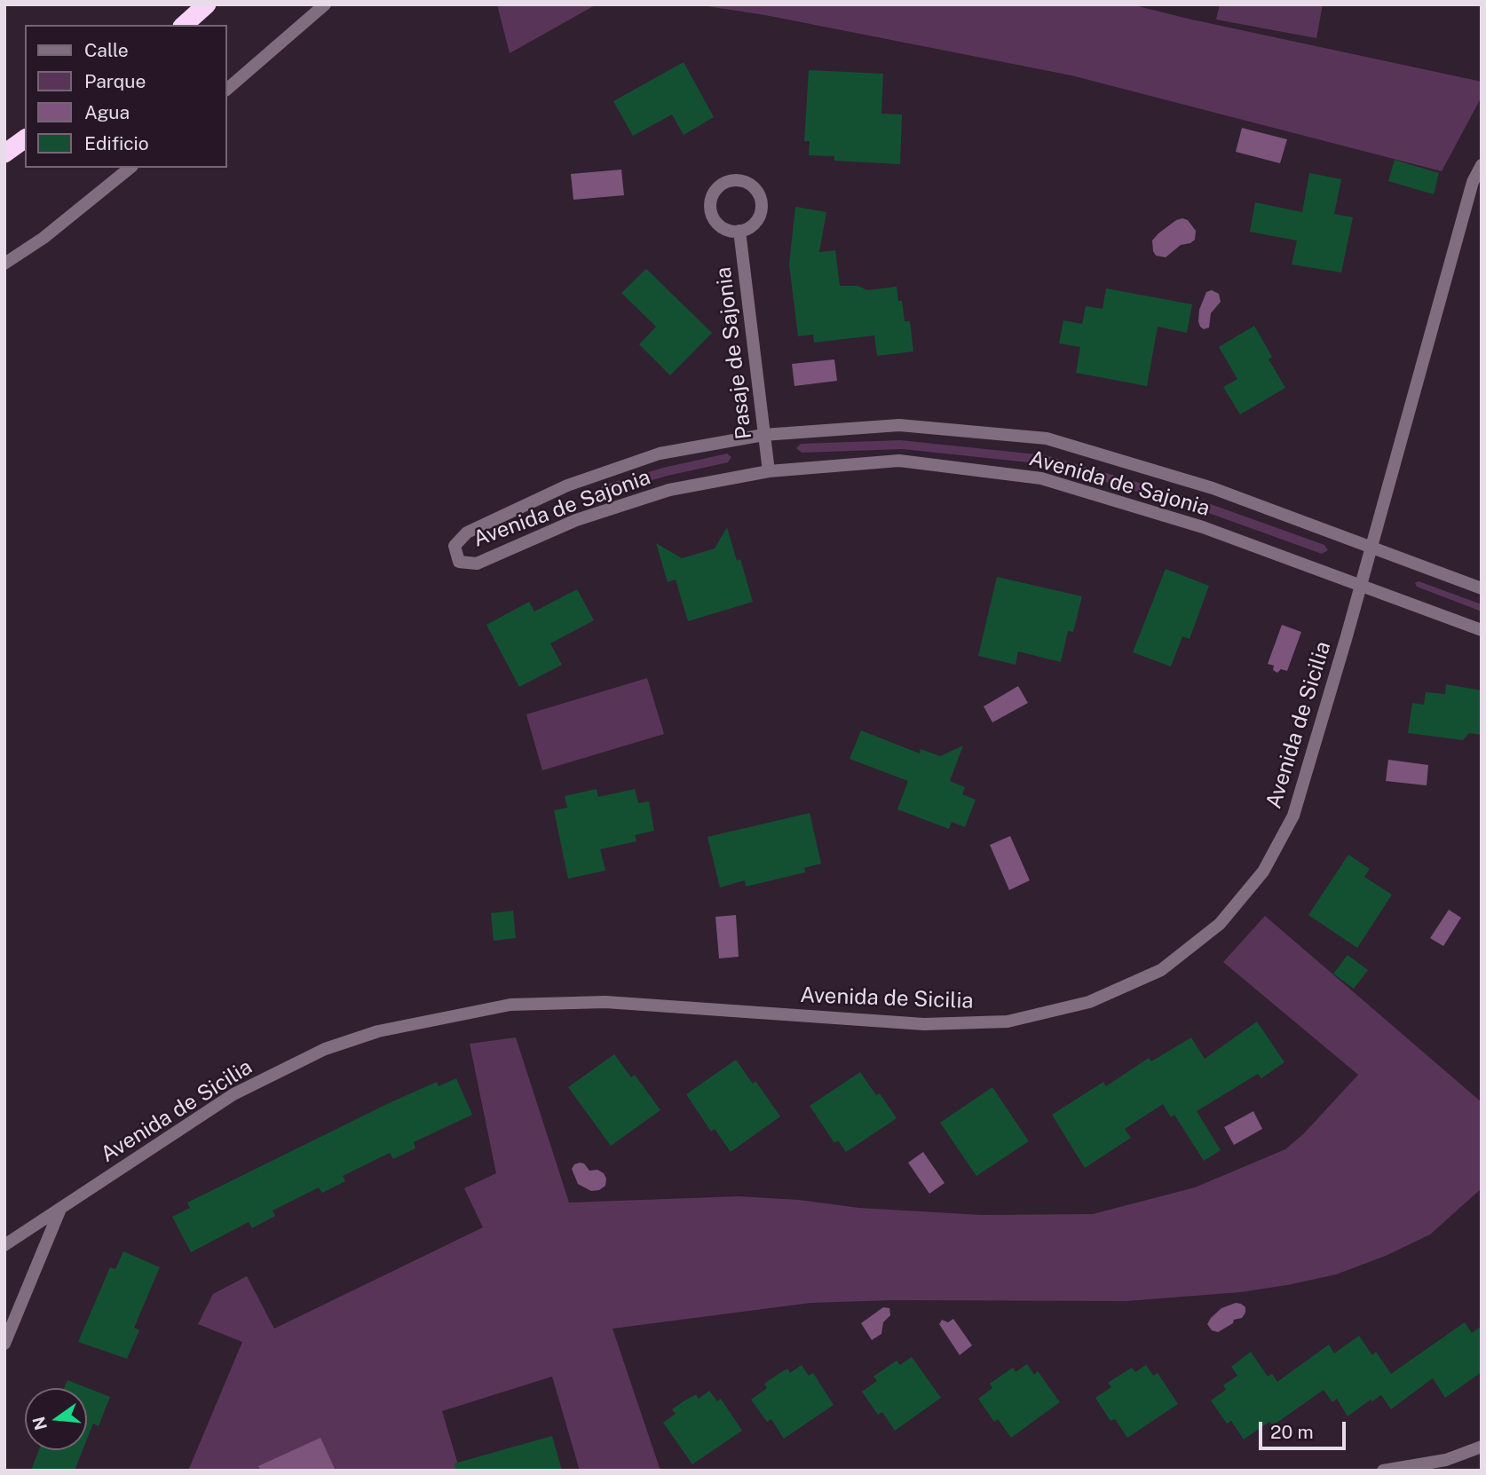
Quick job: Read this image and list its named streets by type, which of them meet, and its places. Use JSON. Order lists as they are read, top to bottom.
{
  "streets": {
    "street": ["Pasaje de Sajonia", "Avenida de Sajonia", "Avenida de Sicilia"]
  },
  "crossings": [
    ["Pasaje de Sajonia", "Avenida de Sajonia"],
    ["Avenida de Sajonia", "Avenida de Sicilia"]
  ],
  "legend": [
    "Calle",
    "Parque",
    "Agua",
    "Edificio"
  ],
  "scale_bar": "20 m",
  "north": "left"
}
